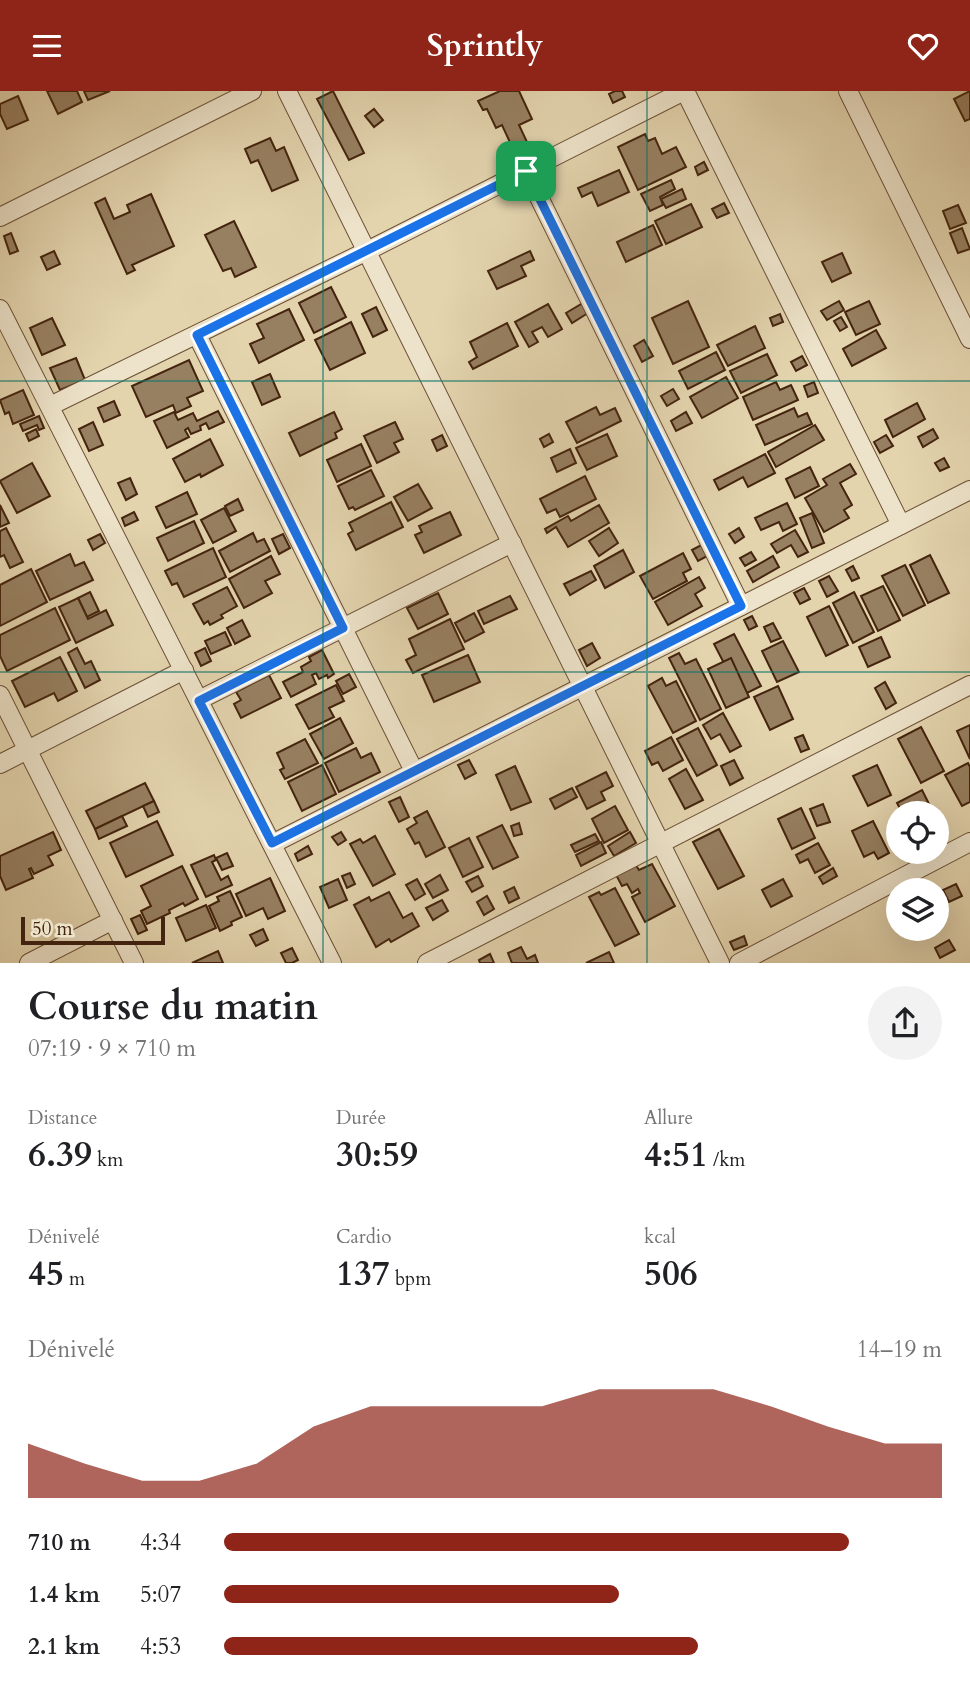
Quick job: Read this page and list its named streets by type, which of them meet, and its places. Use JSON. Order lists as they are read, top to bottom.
{
  "scale_bar": "50 m",
  "page": {
    "header": "Sprintly",
    "scale": "50 m",
    "heading": ["Course du matin", "07:19 · 9 × 710 m"],
    "stats": [
      ["Distance", "6.39 km"],
      ["Durée", "30:59"],
      ["Allure", "4:51 /km"],
      ["Dénivelé", "45 m"],
      ["Cardio", "137 bpm"],
      ["kcal", "506"]
    ],
    "chart": ["Dénivelé", "14–19 m"],
    "list": [
      {
        "name": "710 m",
        "note": "4:34"
      },
      {
        "name": "1.4 km",
        "note": "5:07"
      },
      {
        "name": "2.1 km",
        "note": "4:53"
      }
    ]
  }
}
